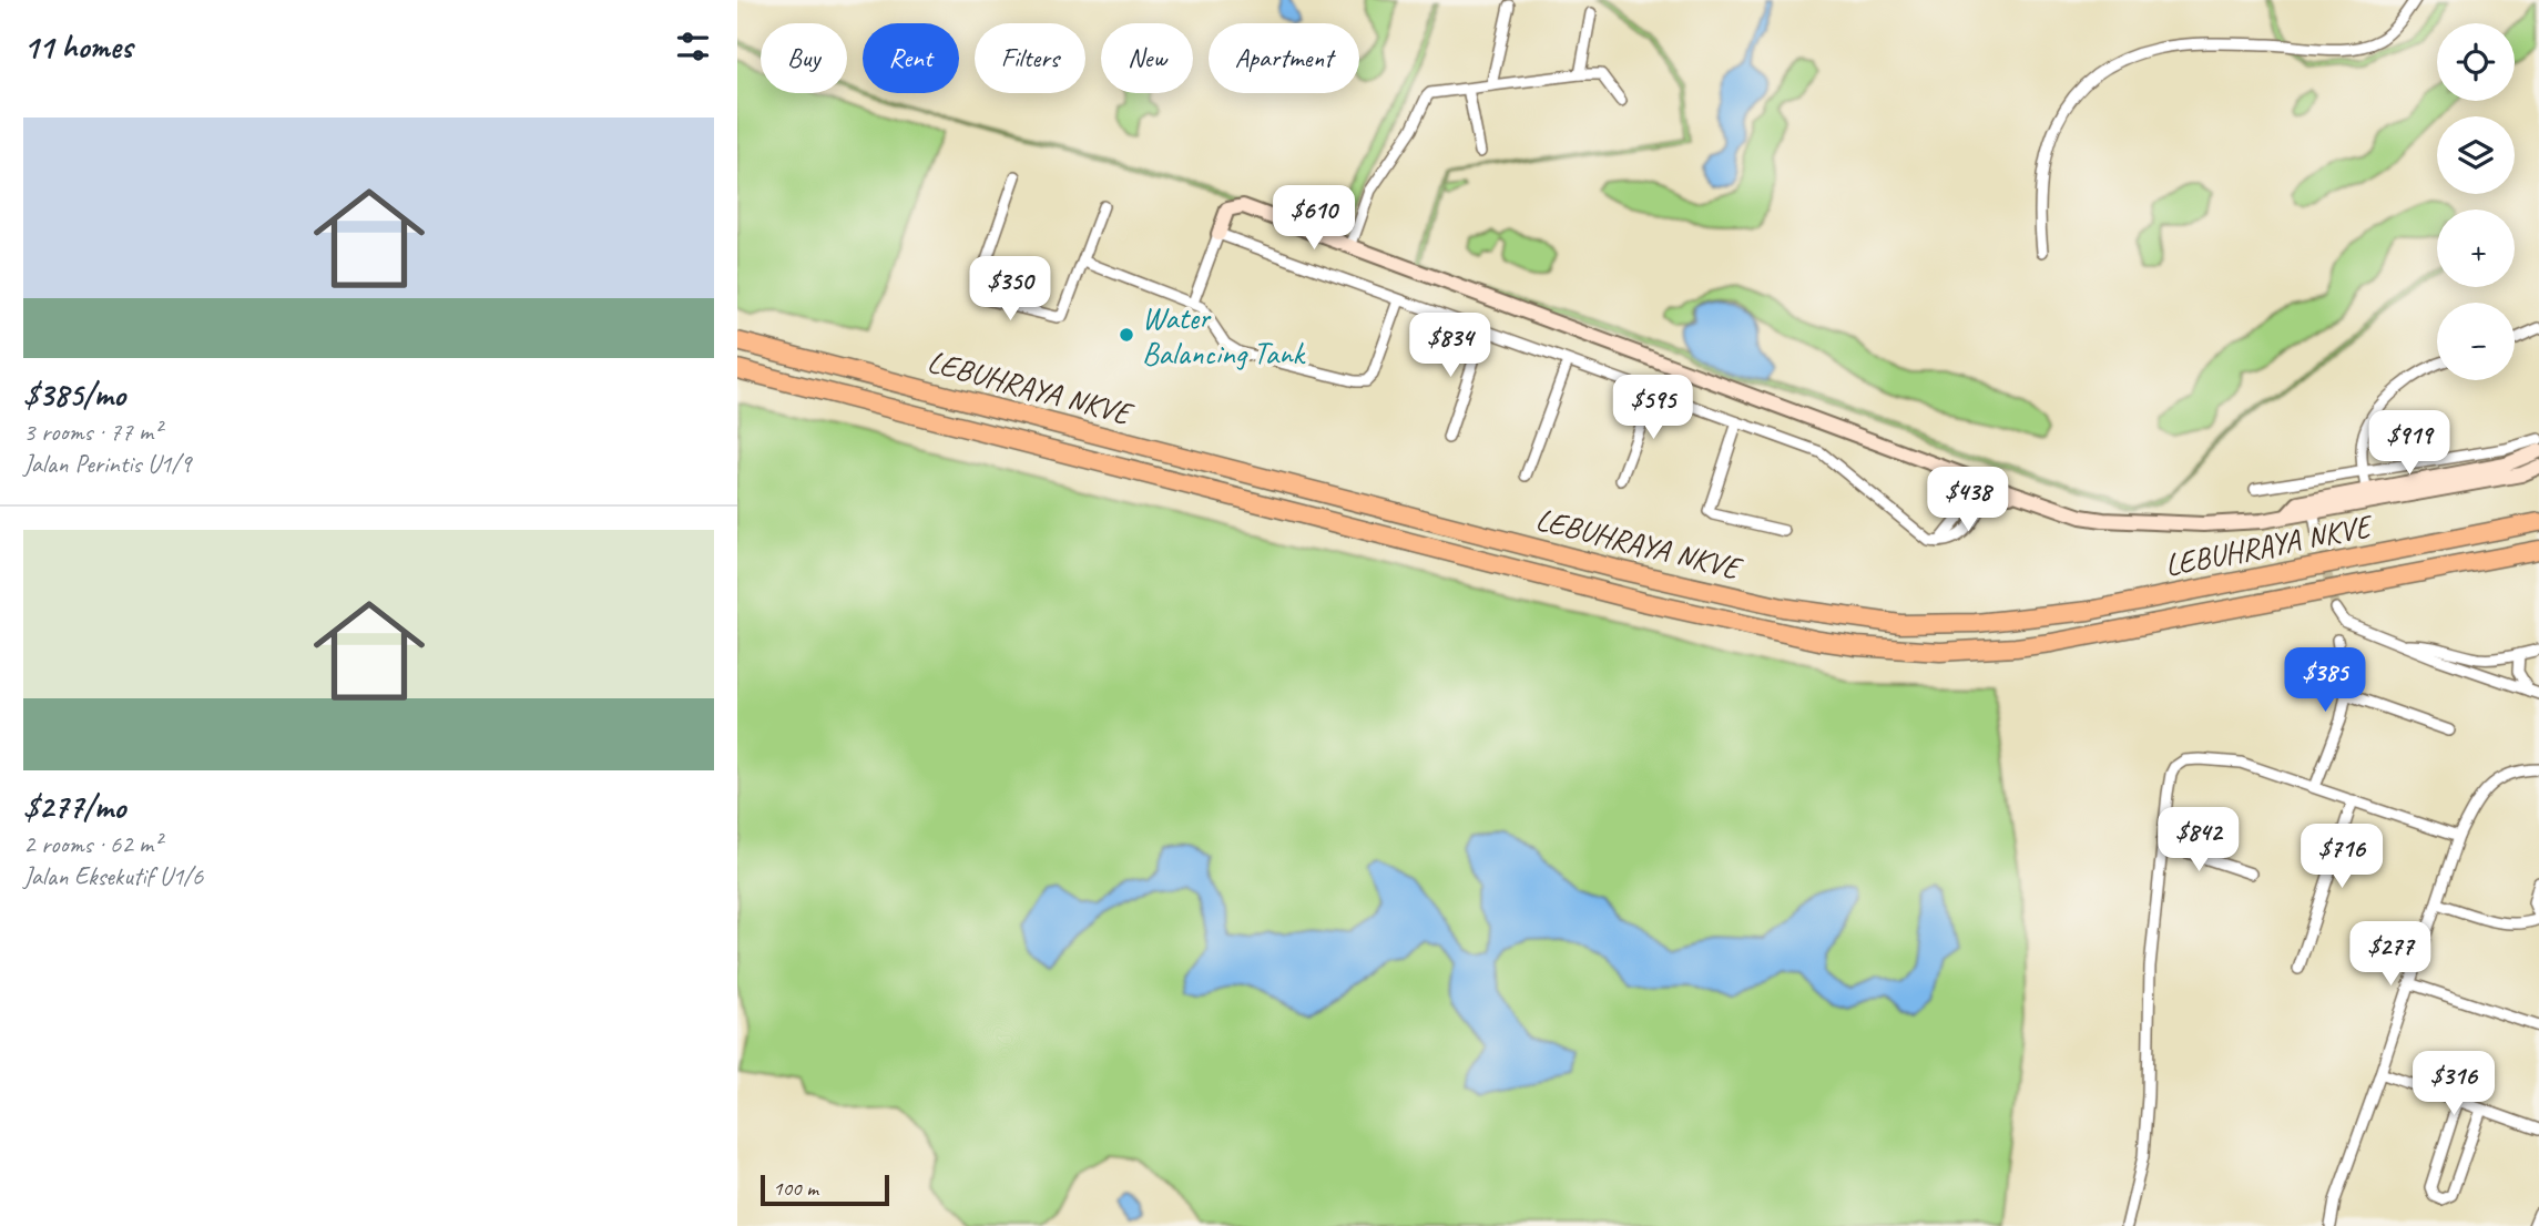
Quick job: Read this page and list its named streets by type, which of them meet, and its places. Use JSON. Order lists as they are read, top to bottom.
{
  "streets": {
    "highway": ["LEBUHRAYA NKVE"]
  },
  "places": ["Water Balancing Tank"],
  "scale_bar": "100 m",
  "page": {
    "heading": "11 homes",
    "map_buttons": ["+", "−"],
    "chip": [
      "Buy",
      "Rent",
      "Filters",
      "New",
      "Apartment"
    ],
    "list": [
      {
        "name": "$385/mo",
        "note": "3 rooms · 77 m² · Jalan Perintis U1/9"
      },
      {
        "name": "$277/mo",
        "note": "2 rooms · 62 m² · Jalan Eksekutif U1/6"
      }
    ],
    "price": [
      "$610",
      "$350",
      "$834",
      "$595",
      "$919",
      "$438",
      "$385",
      "$842",
      "$716",
      "$277",
      "$316"
    ],
    "scale": "100 m"
  }
}
